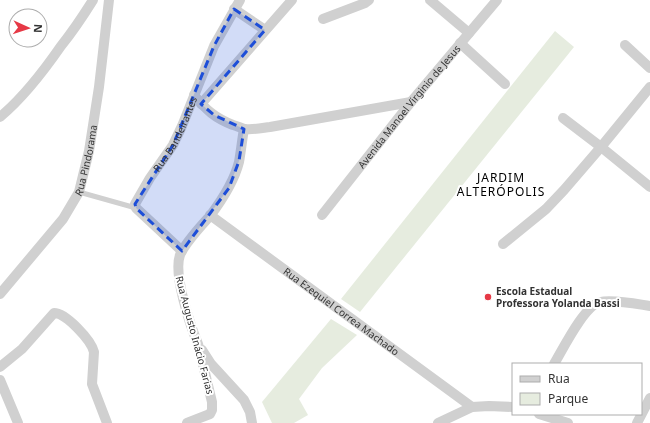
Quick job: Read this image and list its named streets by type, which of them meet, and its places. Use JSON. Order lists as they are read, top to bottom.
{
  "streets": {
    "street": [
      "Avenida Manoel Virginio de Jesus",
      "Rua Bandeirantes",
      "Rua Pindorama",
      "Rua Ezequiel Correa Machado",
      "Rua Augusto Inácio Farias"
    ]
  },
  "crossings": [
    ["Rua Ezequiel Correa Machado", "Rua Augusto Inácio Farias"]
  ],
  "districts": ["JARDIM ALTERÓPOLIS"],
  "places": ["Escola Estadual Professora Yolanda Bassi"],
  "legend": ["Rua", "Parque"],
  "north": "right"
}
